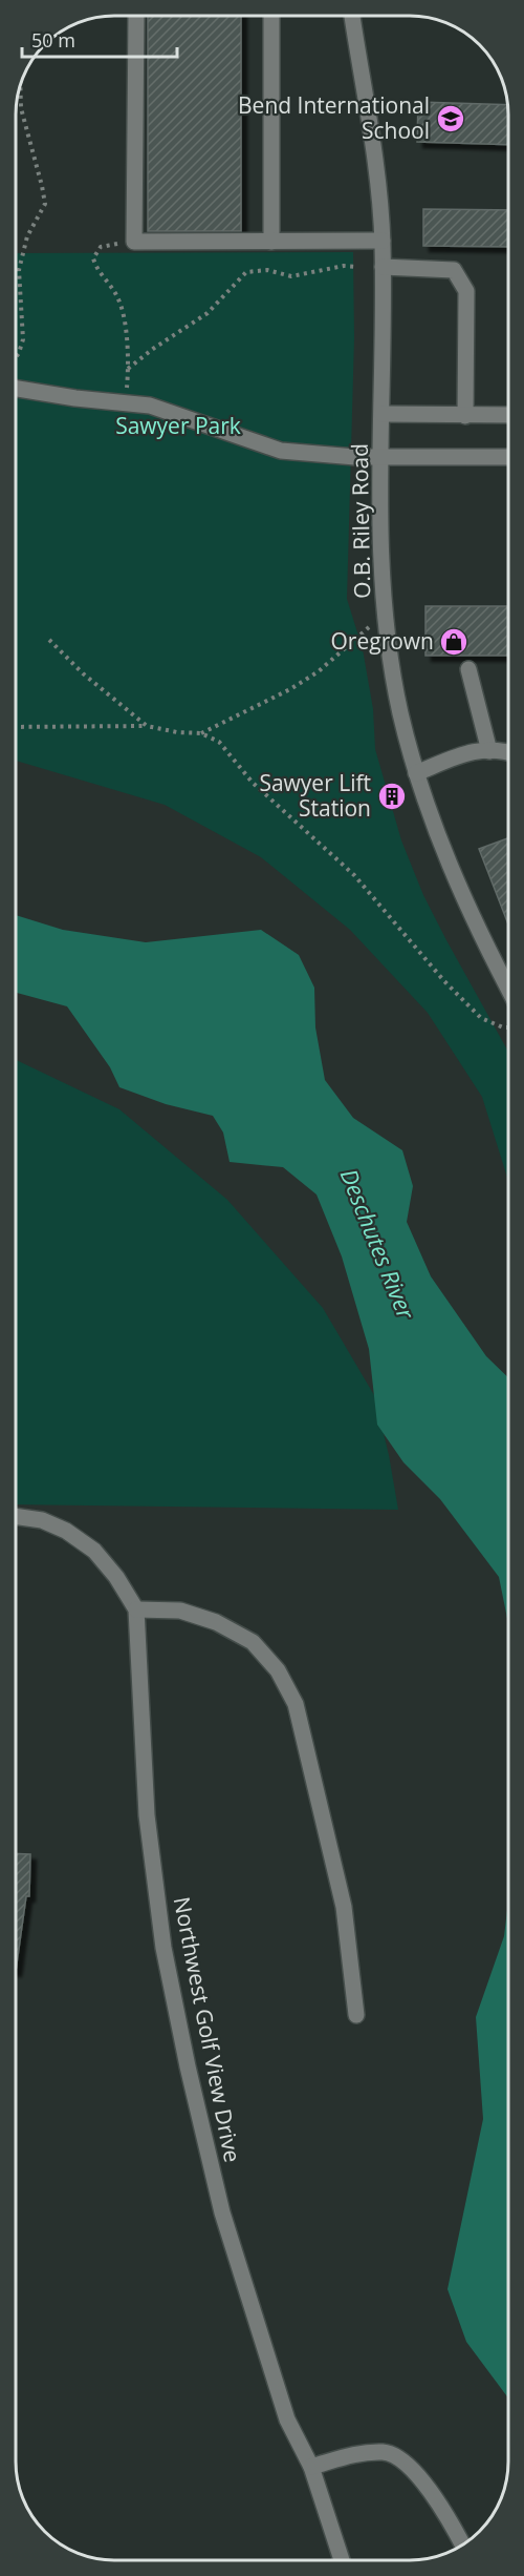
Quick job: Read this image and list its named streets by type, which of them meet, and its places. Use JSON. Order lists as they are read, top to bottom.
{
  "streets": {
    "street": ["O.B. Riley Road", "Northwest Golf View Drive"]
  },
  "water": ["Deschutes River"],
  "parks": ["Sawyer Park"],
  "places": {
    "school or university": ["Bend International School"],
    "shop": ["Oregrown"],
    "building": ["Sawyer Lift Station"]
  },
  "scale_bar": "50 m"
}
